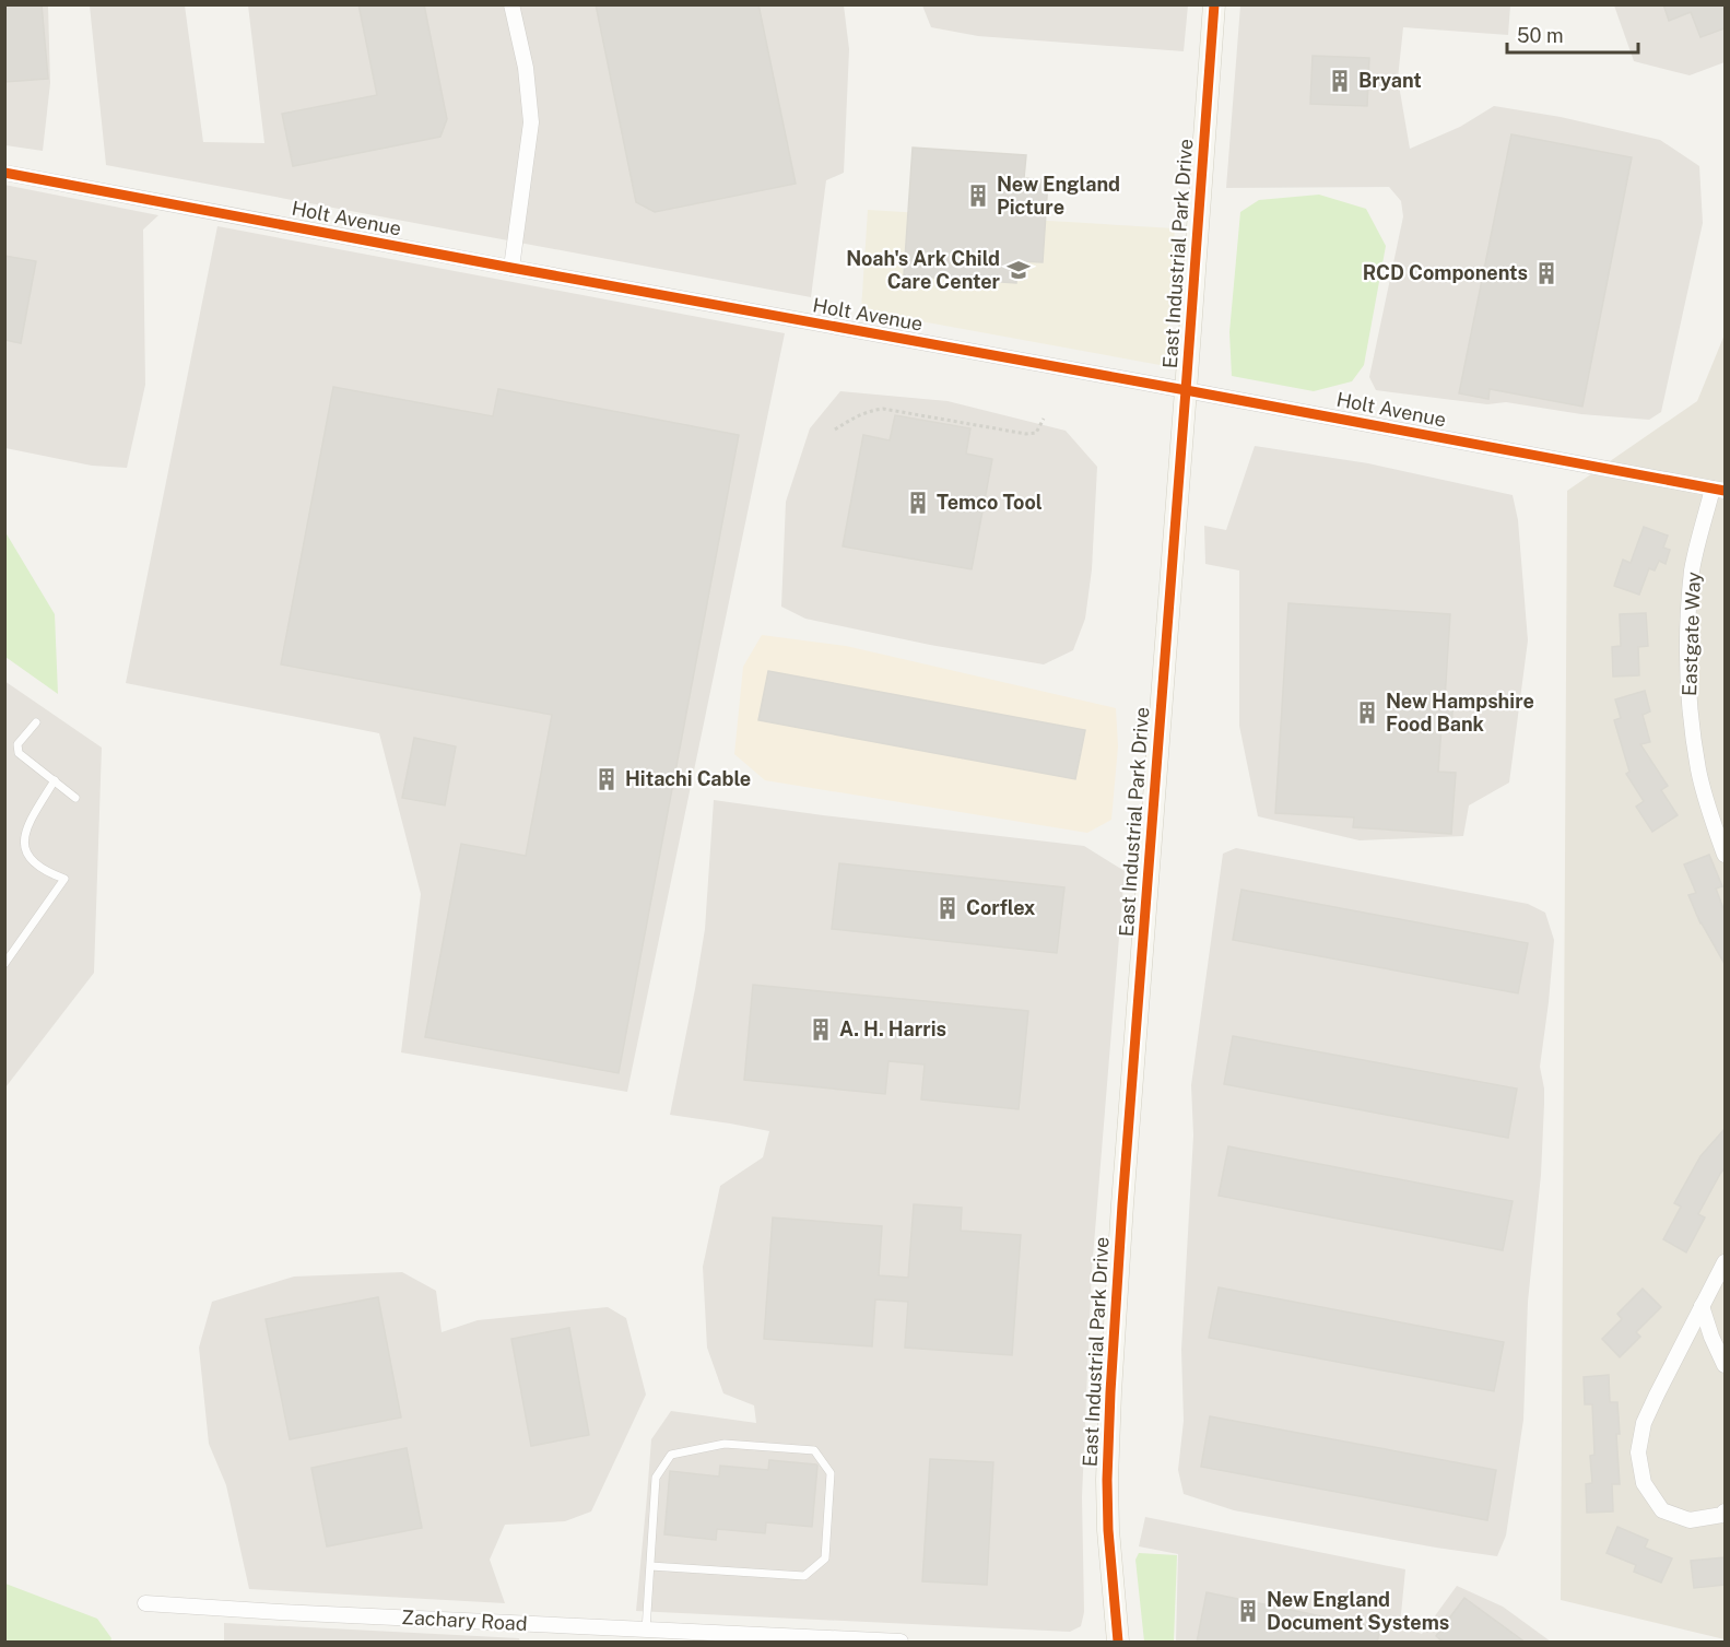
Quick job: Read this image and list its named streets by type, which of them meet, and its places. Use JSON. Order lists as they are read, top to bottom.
{
  "streets": {
    "street": [
      "Holt Avenue",
      "East Industrial Park Drive",
      "Eastgate Way",
      "Zachary Road"
    ]
  },
  "crossings": [
    ["Holt Avenue", "East Industrial Park Drive"],
    ["Holt Avenue", "Eastgate Way"]
  ],
  "places": {
    "building": [
      "Bryant",
      "New England Picture",
      "RCD Components",
      "Temco Tool",
      "New Hampshire Food Bank",
      "Hitachi Cable",
      "Corflex",
      "A. H. Harris",
      "New England Document Systems"
    ],
    "school or university": ["Noah's Ark Child Care Center"]
  },
  "scale_bar": "50 m"
}
